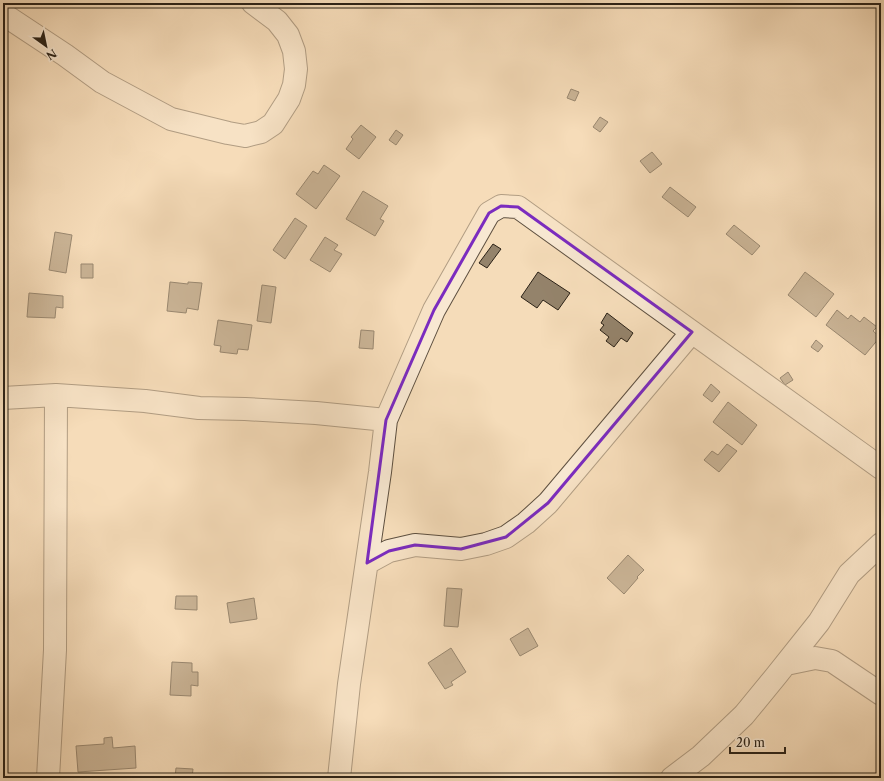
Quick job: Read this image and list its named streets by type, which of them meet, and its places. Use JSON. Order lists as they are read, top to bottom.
{
  "scale_bar": "20 m",
  "north": "bottom right"
}
